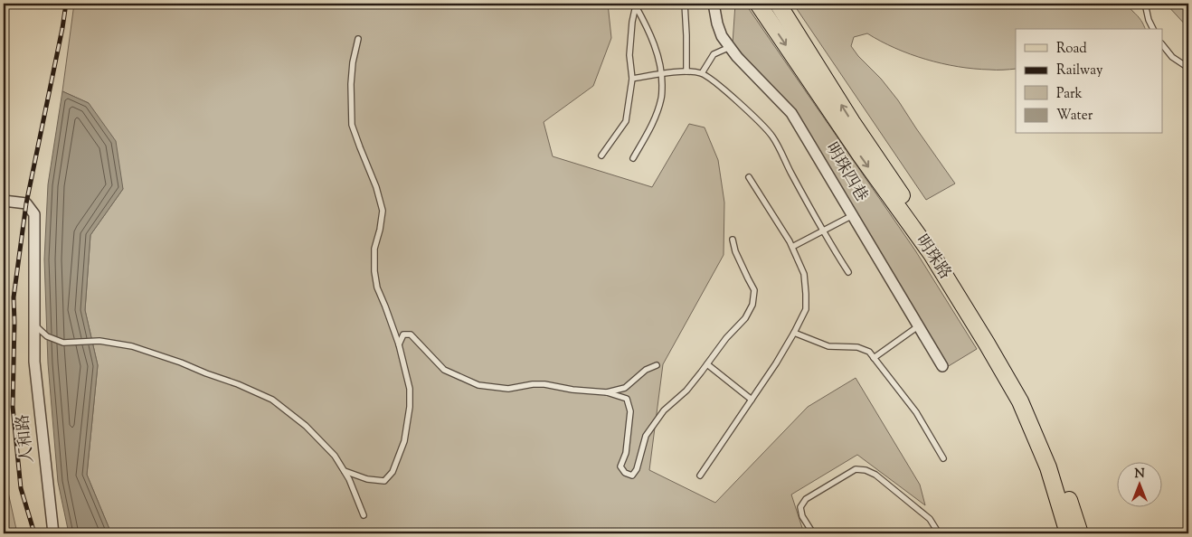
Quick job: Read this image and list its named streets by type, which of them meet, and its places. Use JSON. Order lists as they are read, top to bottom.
{
  "streets": {
    "main road": ["明珠路"],
    "street": ["明珠四巷", "人和路"]
  },
  "legend": [
    "Road",
    "Railway",
    "Park",
    "Water"
  ],
  "north": "top"
}
